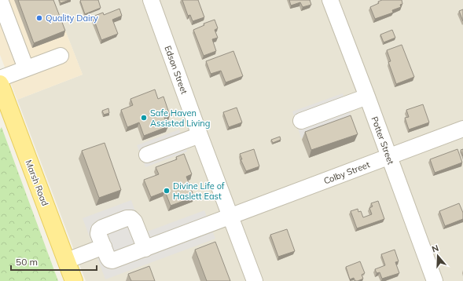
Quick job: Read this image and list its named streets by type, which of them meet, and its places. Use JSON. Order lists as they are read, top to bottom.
{
  "streets": {
    "main road": ["Marsh Road"],
    "street": ["Edson Street", "Potter Street", "Colby Street"]
  },
  "crossings": [
    ["Edson Street", "Colby Street"],
    ["Potter Street", "Colby Street"]
  ],
  "places": ["Quality Dairy", "Safe Haven Assisted Living", "Divine Life of Haslett East"],
  "scale_bar": "50 m",
  "north": "top"
}
